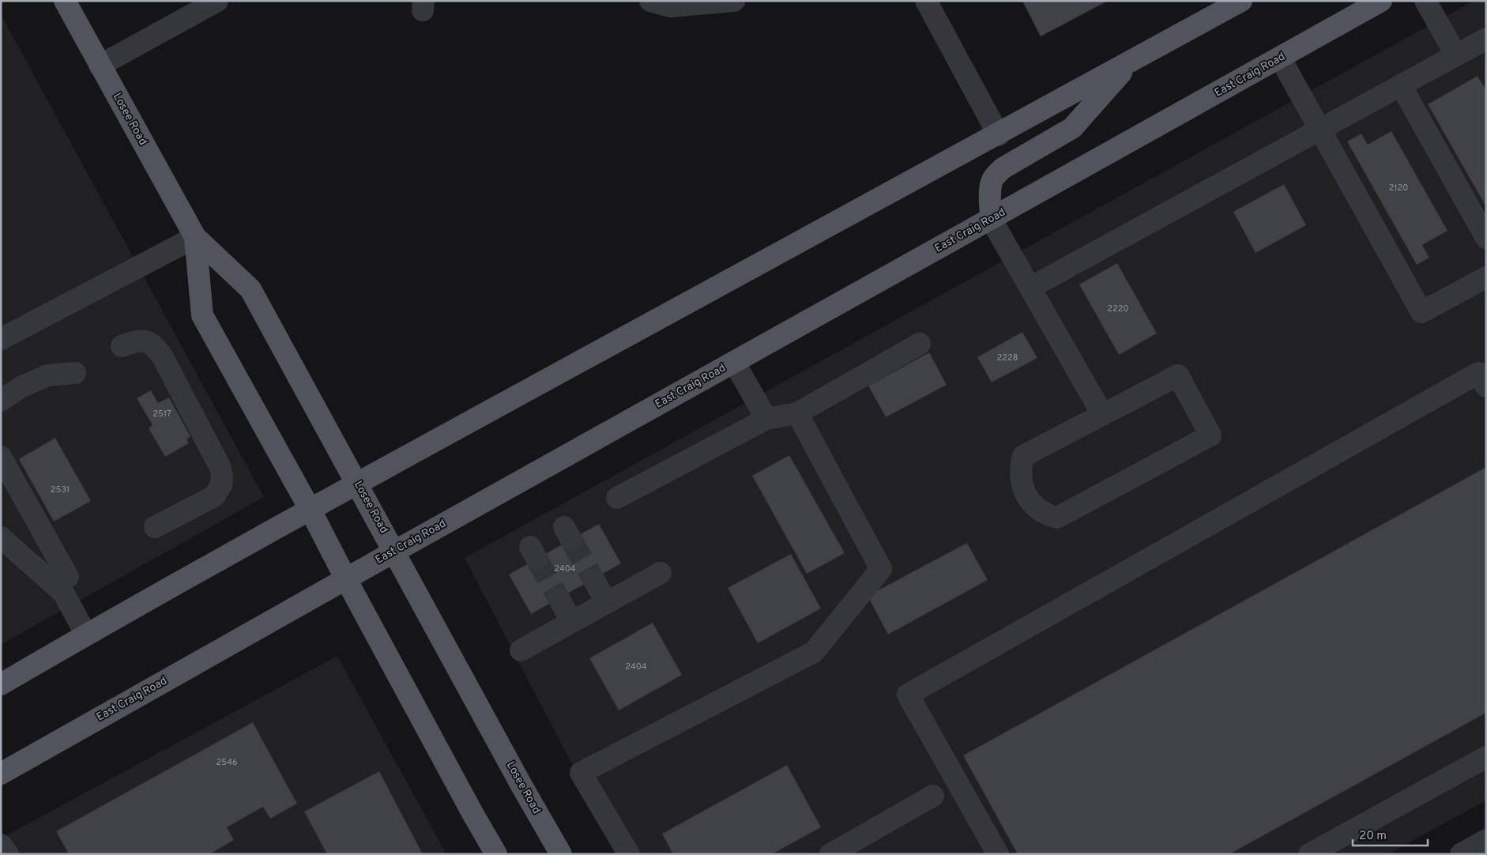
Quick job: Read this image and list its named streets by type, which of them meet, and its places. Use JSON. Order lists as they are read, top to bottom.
{
  "streets": {
    "main road": ["East Craig Road", "Losee Road"]
  },
  "crossings": [
    ["East Craig Road", "Losee Road"]
  ],
  "house_numbers": [
    "2120",
    "2220",
    "2228",
    "2517",
    "2531",
    "2404",
    "2404",
    "2546"
  ],
  "scale_bar": "20 m"
}
